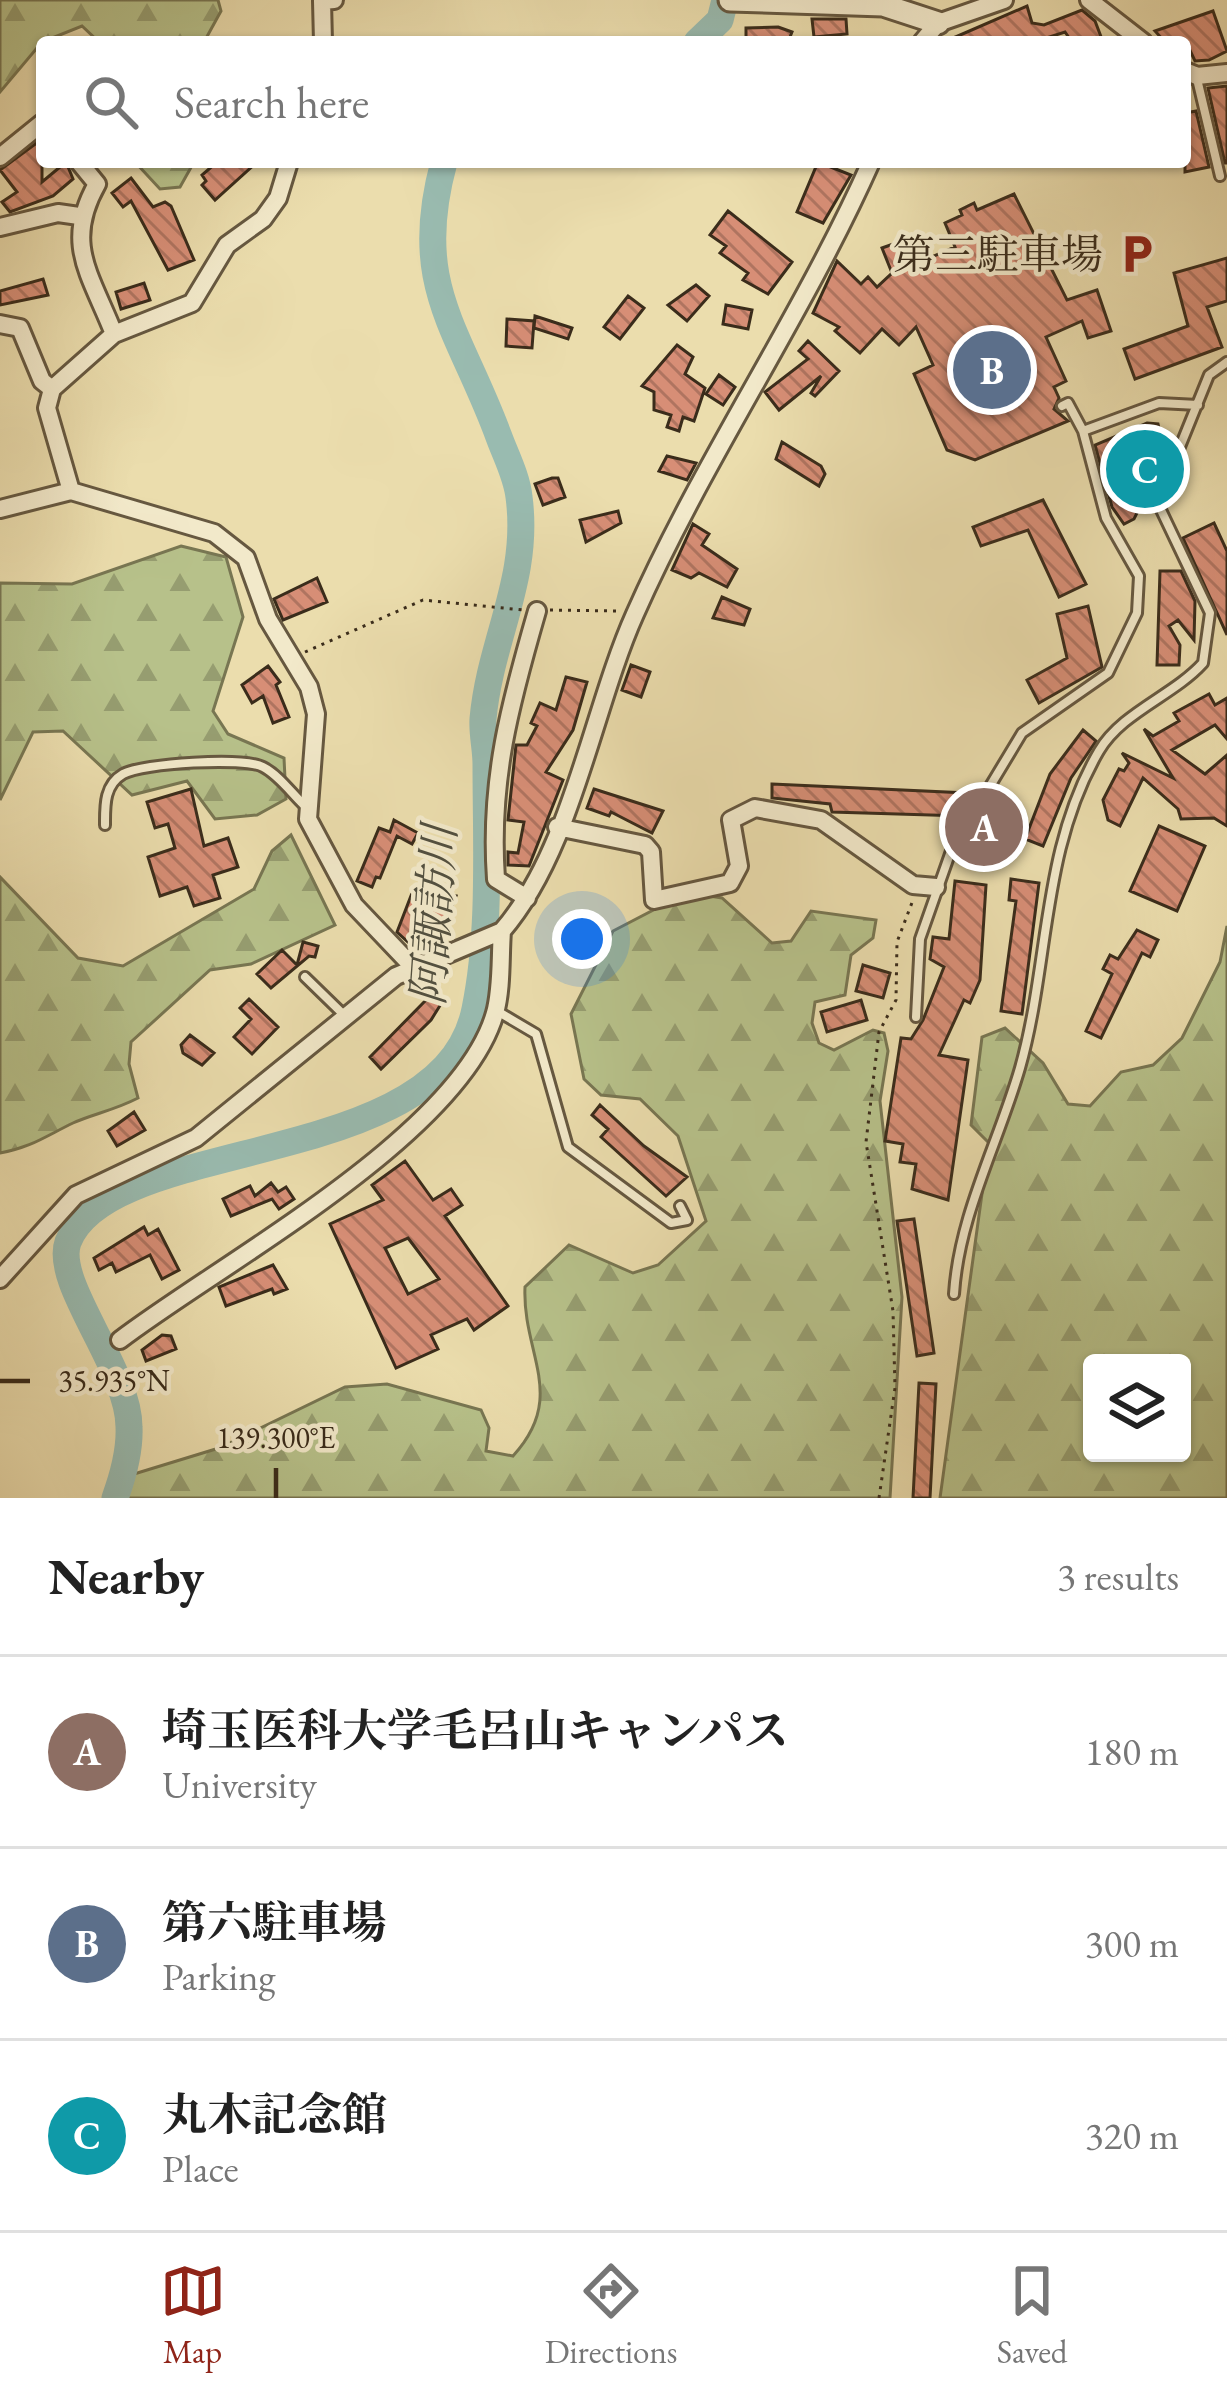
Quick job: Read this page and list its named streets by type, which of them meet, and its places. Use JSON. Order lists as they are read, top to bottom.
{
  "water": ["阿諏訪川"],
  "places": {
    "parking": ["第三駐車場"]
  },
  "page": {
    "search": "Search here",
    "pins": ["B", "C", "A"],
    "heading": ["Nearby", "3 results"],
    "list": [
      {
        "mark": "A",
        "name": "埼玉医科大学毛呂山キャンパス",
        "note": "University",
        "value": "180 m"
      },
      {
        "mark": "B",
        "name": "第六駐車場",
        "note": "Parking",
        "value": "300 m"
      },
      {
        "mark": "C",
        "name": "丸木記念館",
        "note": "Place",
        "value": "320 m"
      }
    ],
    "nav": ["Map", "Directions", "Saved"]
  },
  "coordinates": ["35.935°N", "139.300°E"]
}
